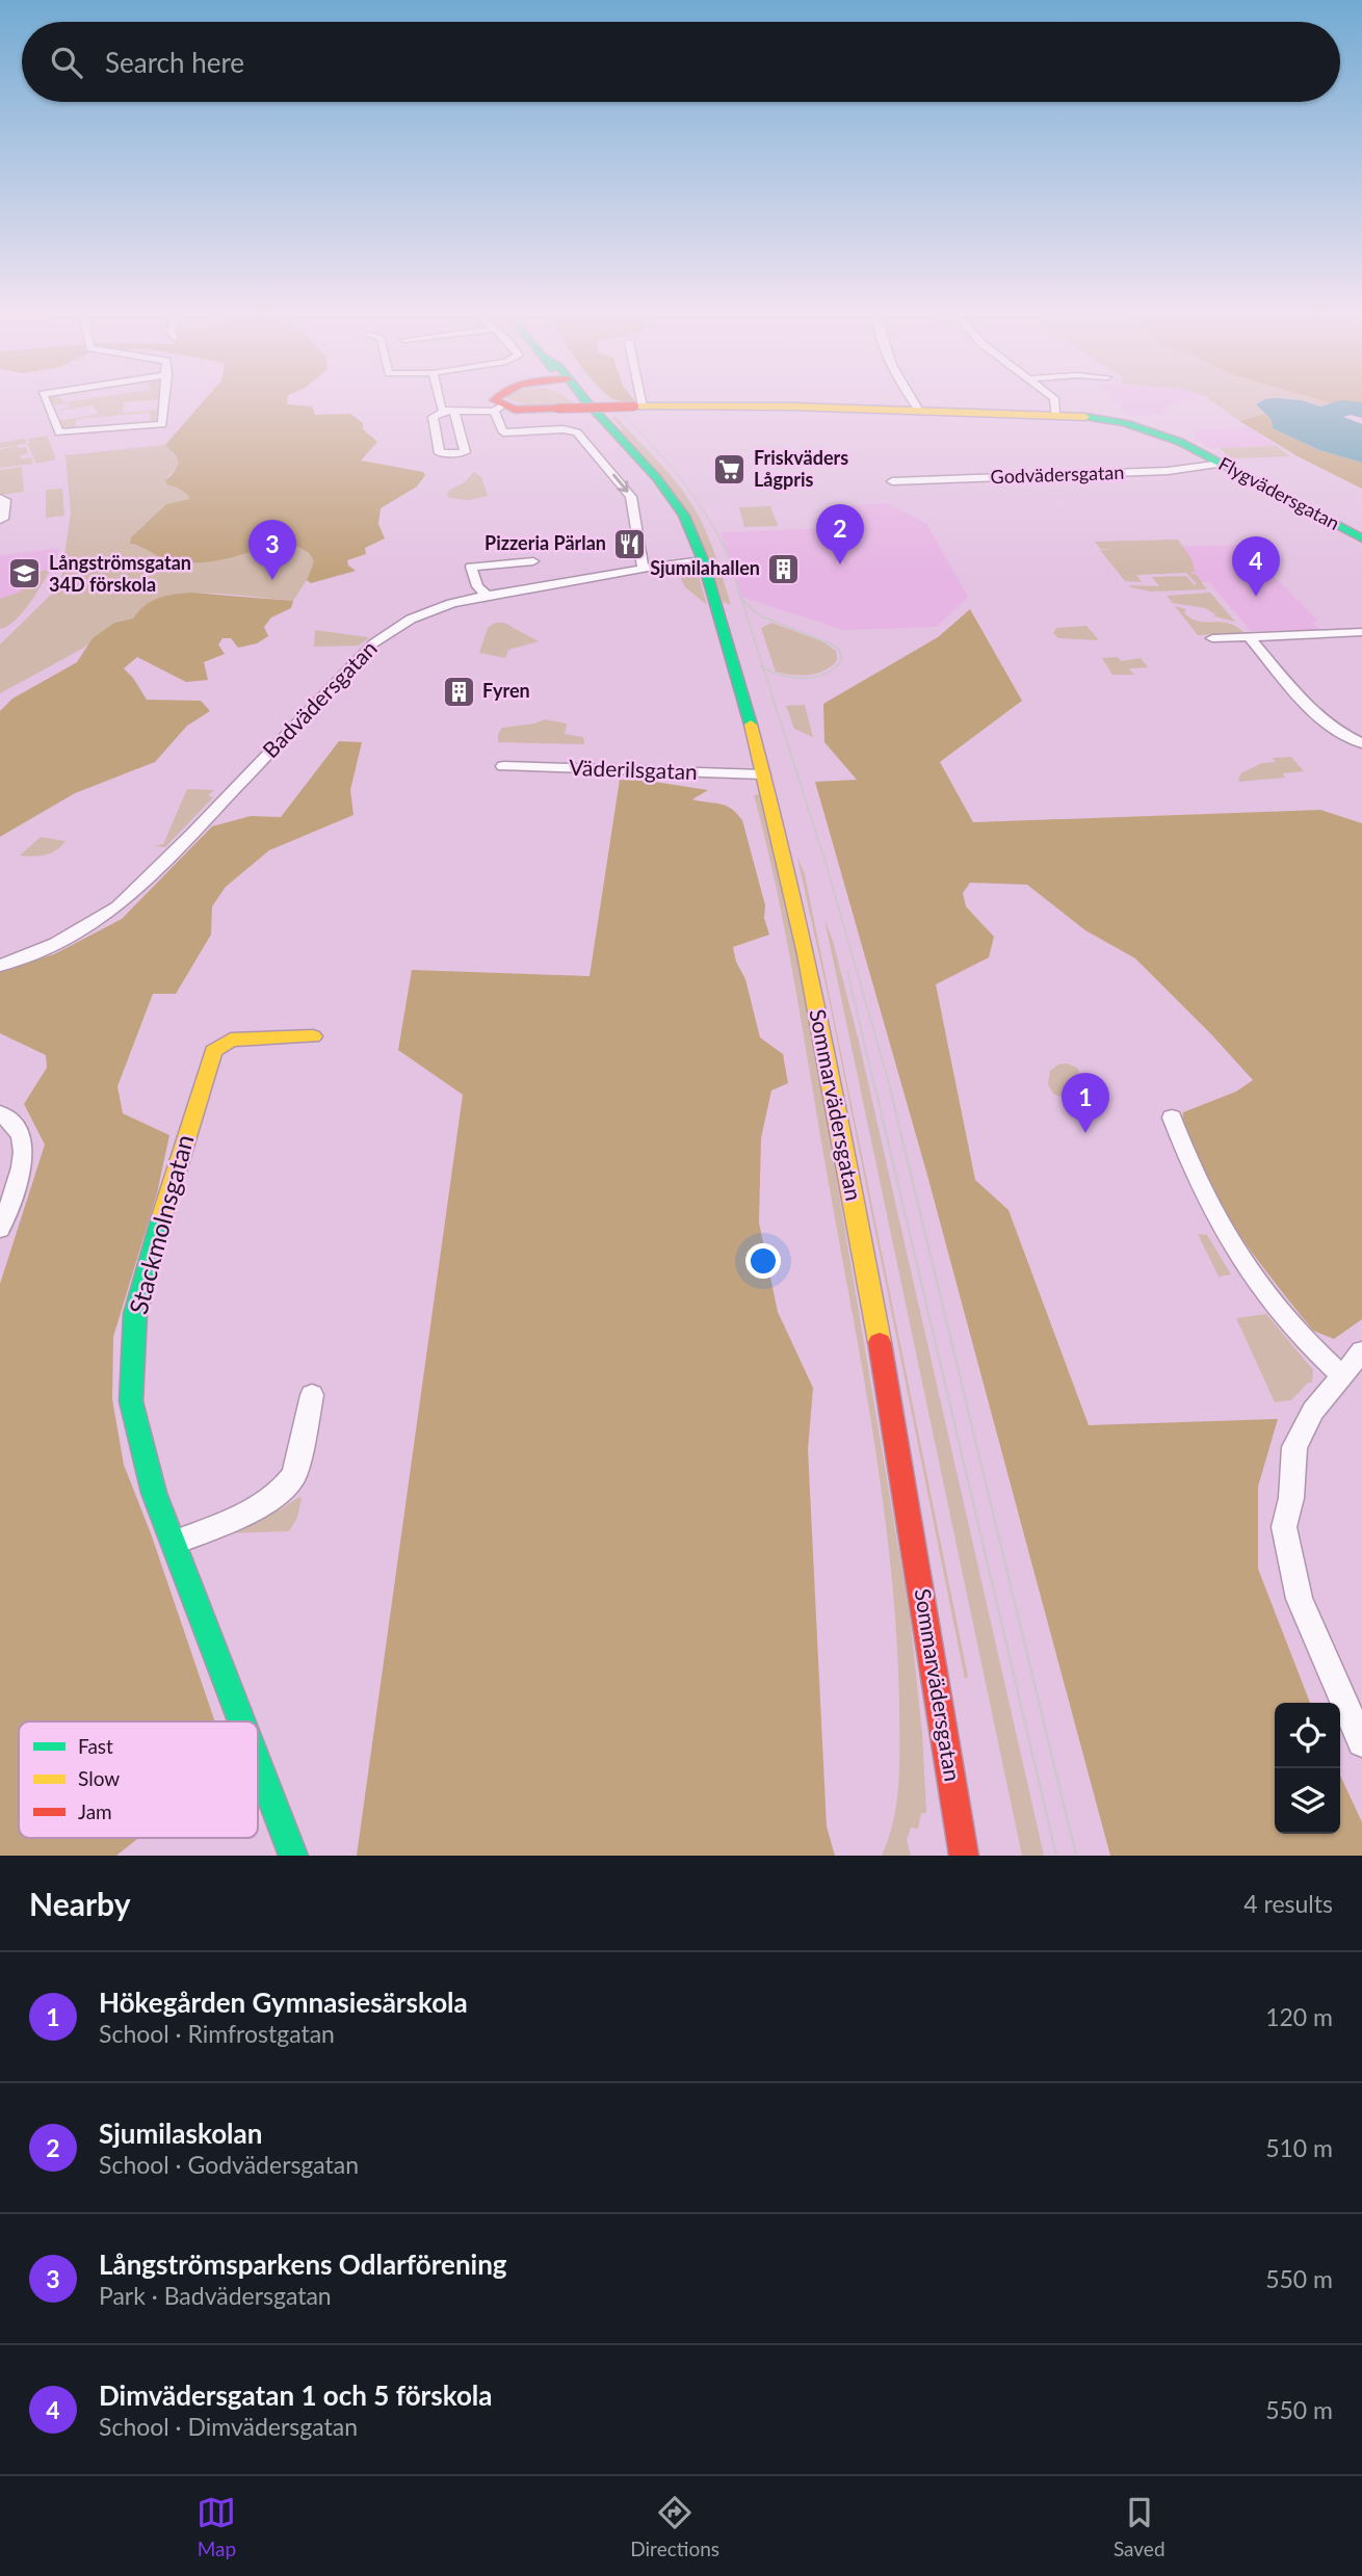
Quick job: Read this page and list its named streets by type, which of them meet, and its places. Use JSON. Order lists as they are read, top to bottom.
{
  "streets": {
    "street": [
      "Godvädersgatan",
      "Flygvädersgatan",
      "Badvädersgatan",
      "Väderilsgatan",
      "Sommarvädersgatan",
      "Stackmolnsgatan"
    ]
  },
  "crossings": [
    ["Godvädersgatan", "Flygvädersgatan"],
    ["Badvädersgatan", "Sommarvädersgatan"],
    ["Väderilsgatan", "Sommarvädersgatan"]
  ],
  "places": {
    "supermarket": ["Friskväders Lågpris"],
    "restaurant": ["Pizzeria Pärlan"],
    "building": ["Sjumilahallen", "Fyren"],
    "school or university": ["Långströmsgatan 34D förskola"]
  },
  "legend": ["Fast", "Slow", "Jam"],
  "page": {
    "search": "Search here",
    "pins": [
      "2",
      "3",
      "4",
      "1"
    ],
    "heading": ["Nearby", "4 results"],
    "list": [
      {
        "mark": "1",
        "name": "Hökegården Gymnasiesärskola",
        "note": "School · Rimfrostgatan",
        "value": "120 m"
      },
      {
        "mark": "2",
        "name": "Sjumilaskolan",
        "note": "School · Godvädersgatan",
        "value": "510 m"
      },
      {
        "mark": "3",
        "name": "Långströmsparkens Odlarförening",
        "note": "Park · Badvädersgatan",
        "value": "550 m"
      },
      {
        "mark": "4",
        "name": "Dimvädersgatan 1 och 5 förskola",
        "note": "School · Dimvädersgatan",
        "value": "550 m"
      }
    ],
    "nav": ["Map", "Directions", "Saved"]
  }
}
